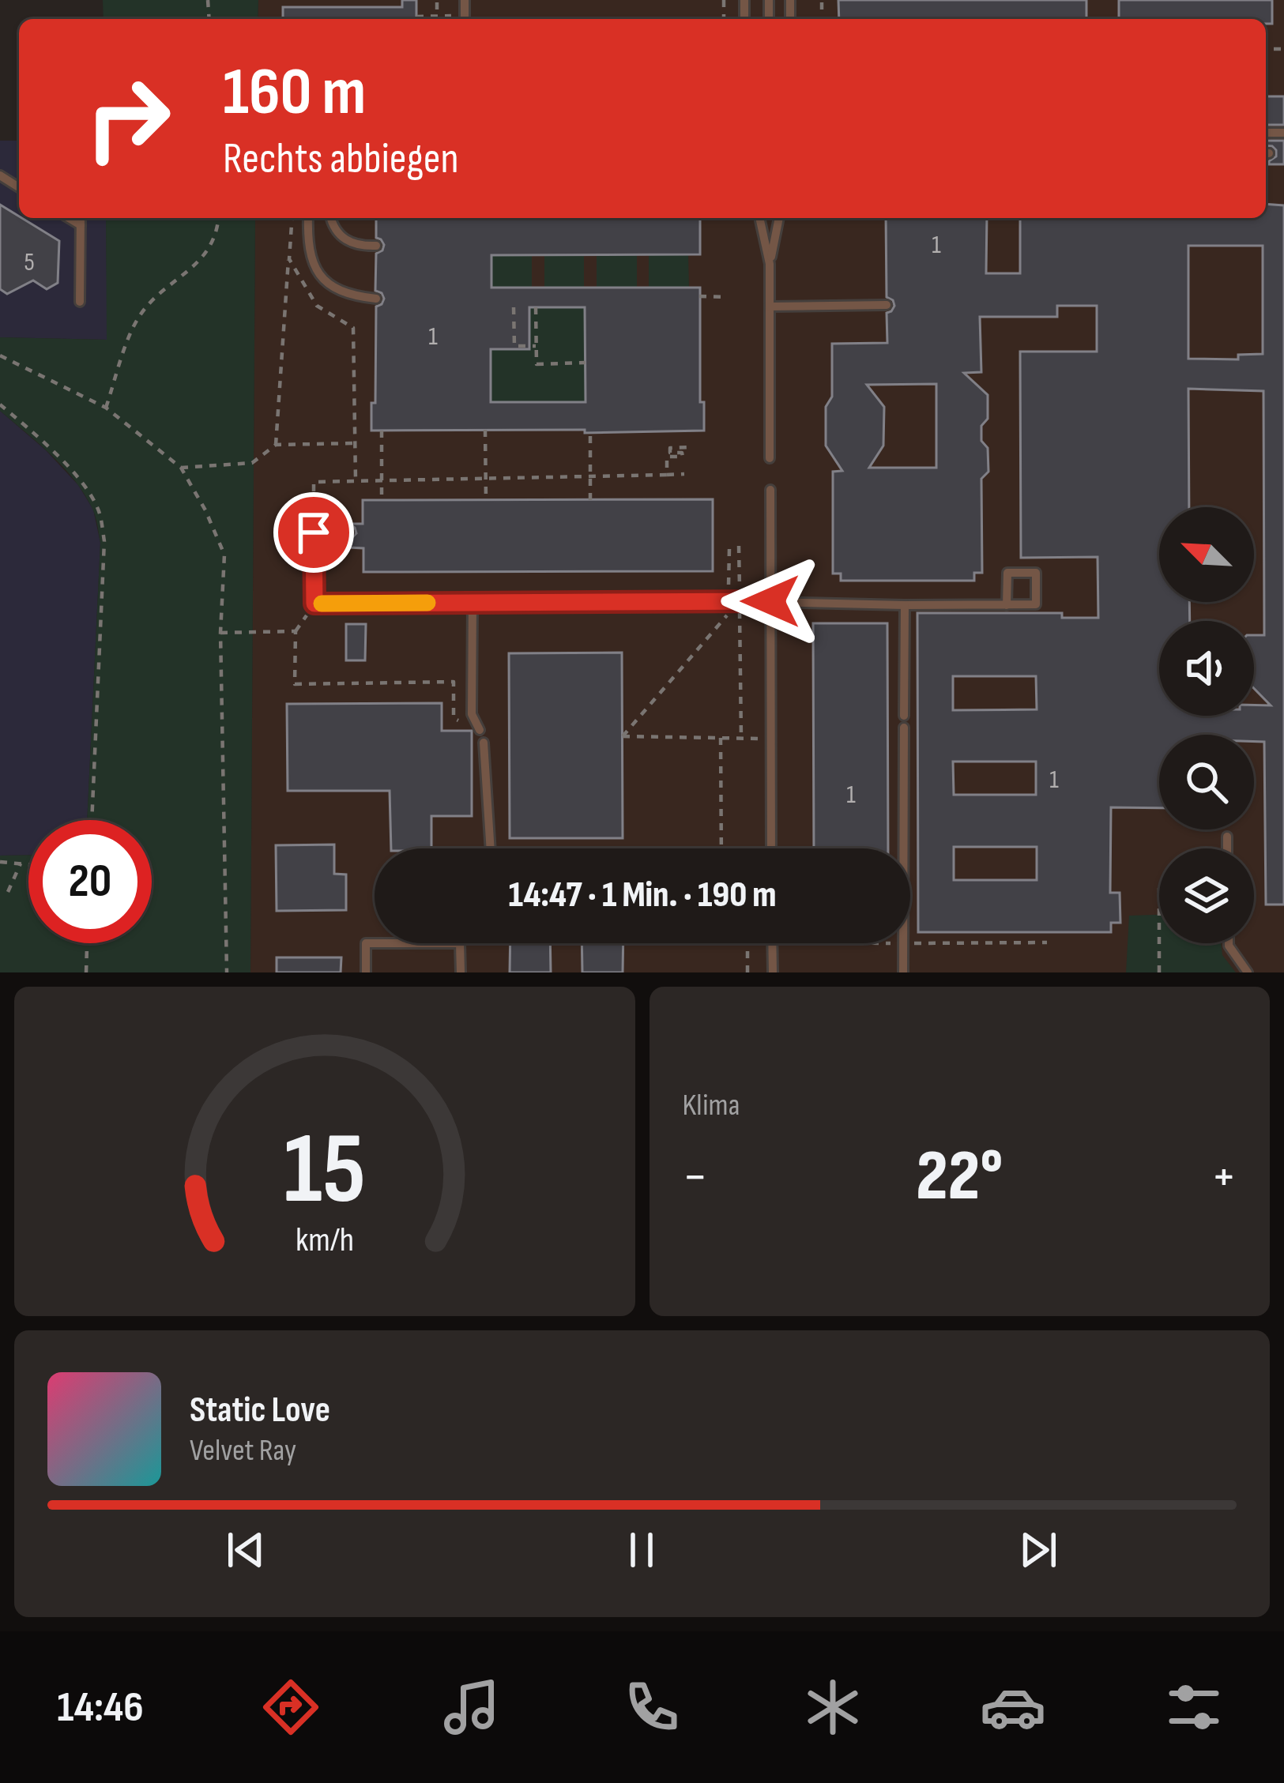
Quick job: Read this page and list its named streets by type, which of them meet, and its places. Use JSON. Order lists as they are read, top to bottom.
{
  "house_numbers": [
    "1",
    "5",
    "1",
    "1",
    "1"
  ],
  "north": "top left",
  "page": {
    "turn": ["160 m", "Rechts abbiegen"],
    "limit": "20",
    "trip": "14:47 · 1 Min. · 190 m",
    "tile": "Klima",
    "heat": ["−", "22°", "+"],
    "song": ["Static Love", "Velvet Ray"],
    "tabs": "14:46",
    "gauge": ["15", "km/h"]
  }
}
